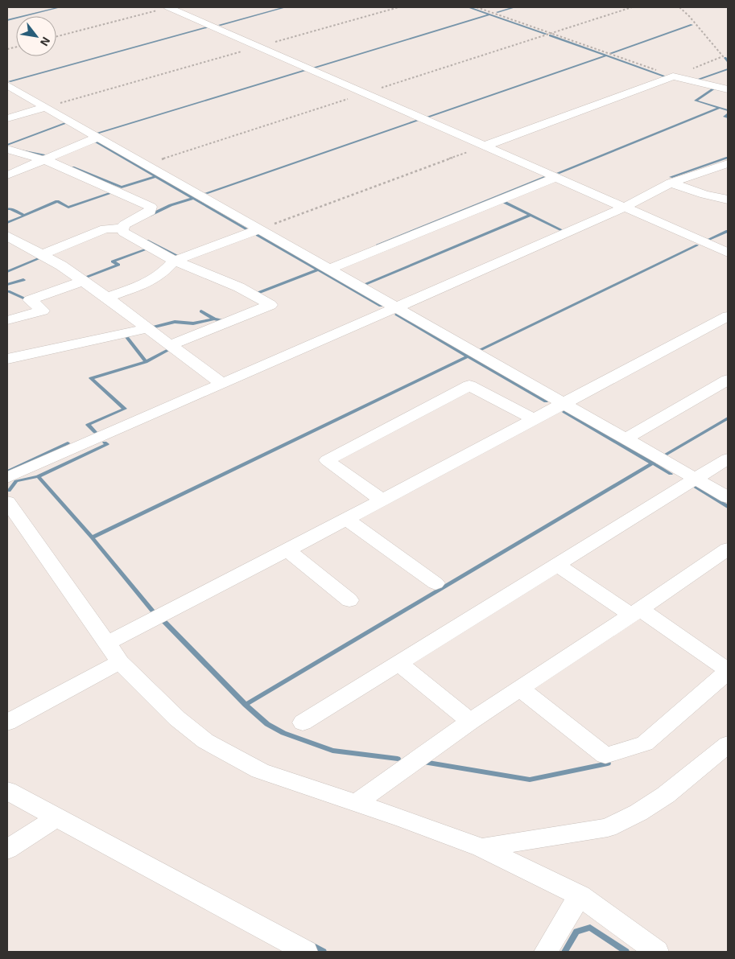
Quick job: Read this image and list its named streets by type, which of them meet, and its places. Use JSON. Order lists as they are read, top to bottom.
{
  "north": "bottom right"
}
